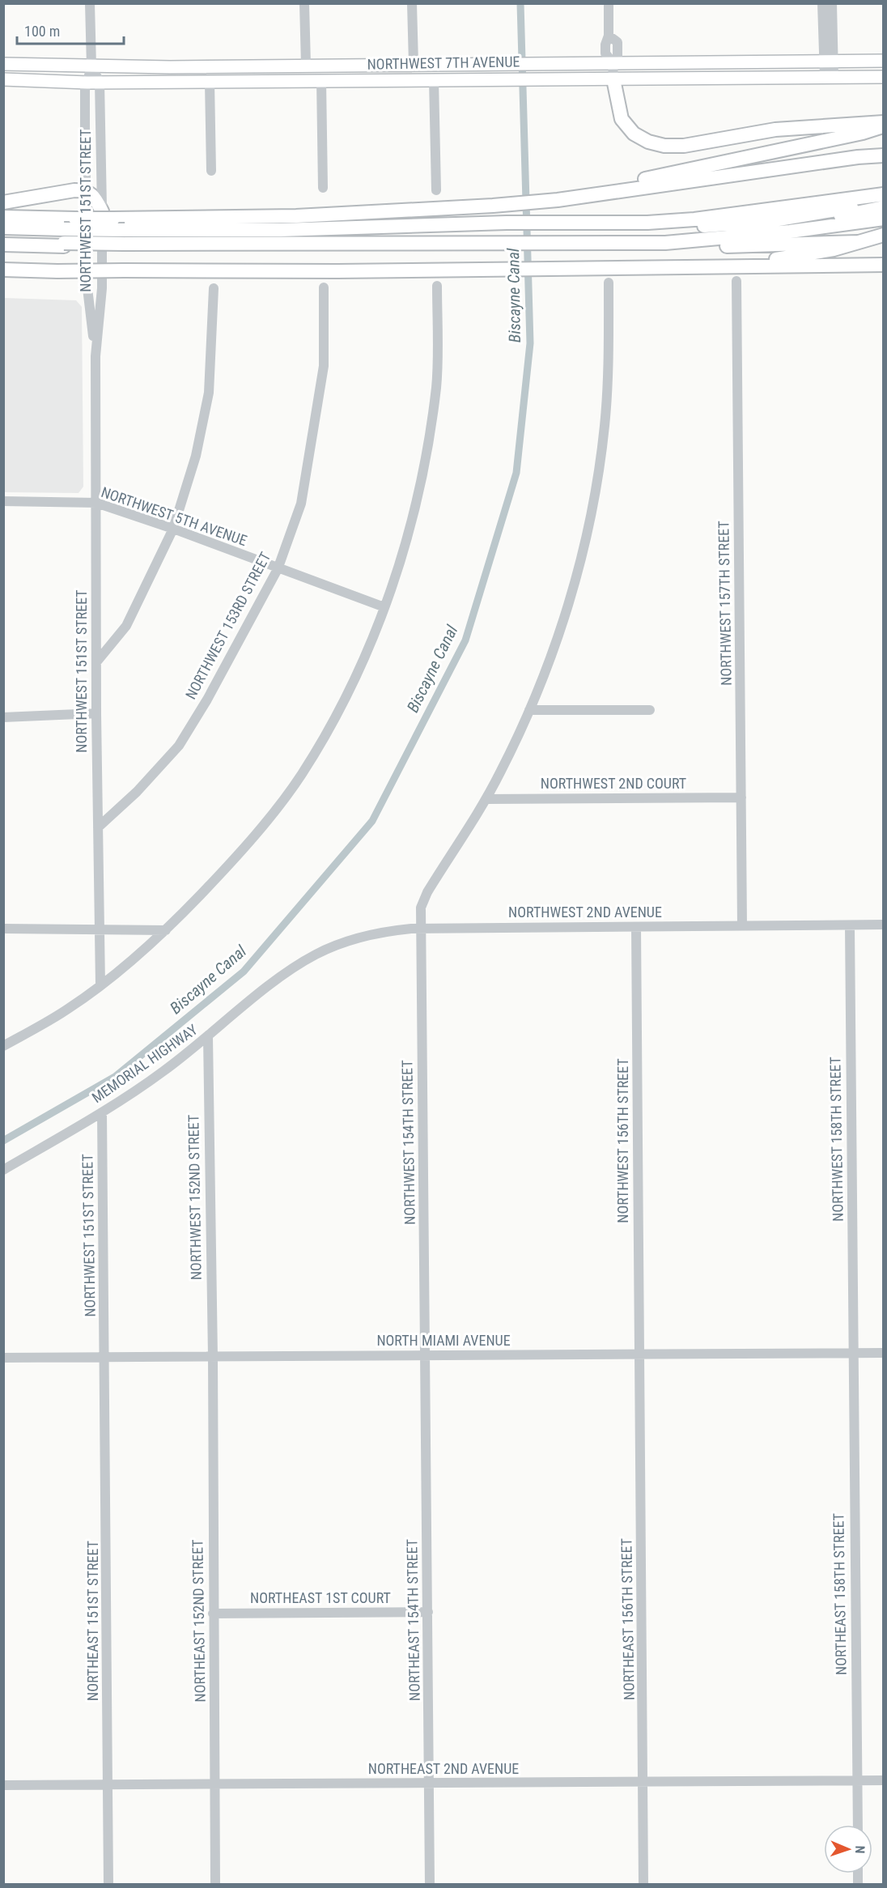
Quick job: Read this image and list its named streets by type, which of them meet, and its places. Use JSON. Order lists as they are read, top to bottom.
{
  "streets": {
    "main road": ["NORTHWEST 7TH AVENUE"],
    "street": [
      "NORTHWEST 151ST STREET",
      "NORTHWEST 5TH AVENUE",
      "NORTHWEST 157TH STREET",
      "NORTHWEST 153RD STREET",
      "NORTHWEST 2ND COURT",
      "NORTHWEST 2ND AVENUE",
      "MEMORIAL HIGHWAY",
      "NORTHWEST 158TH STREET",
      "NORTHWEST 156TH STREET",
      "NORTHWEST 154TH STREET",
      "NORTHWEST 152ND STREET",
      "NORTH MIAMI AVENUE",
      "NORTHEAST 158TH STREET",
      "NORTHEAST 1ST COURT",
      "NORTHEAST 156TH STREET",
      "NORTHEAST 154TH STREET",
      "NORTHEAST 151ST STREET",
      "NORTHEAST 152ND STREET",
      "NORTHEAST 2ND AVENUE"
    ]
  },
  "crossings": [
    ["NORTHWEST 7TH AVENUE", "NORTHWEST 151ST STREET"],
    ["NORTHWEST 151ST STREET", "NORTHWEST 5TH AVENUE"],
    ["NORTHWEST 151ST STREET", "NORTHWEST 153RD STREET"],
    ["NORTHWEST 151ST STREET", "MEMORIAL HIGHWAY"],
    ["NORTHWEST 151ST STREET", "NORTH MIAMI AVENUE"],
    ["NORTHWEST 151ST STREET", "NORTHEAST 151ST STREET"],
    ["NORTHWEST 5TH AVENUE", "NORTHWEST 153RD STREET"],
    ["NORTHWEST 157TH STREET", "NORTHWEST 2ND COURT"],
    ["NORTHWEST 157TH STREET", "NORTHWEST 2ND AVENUE"],
    ["NORTHWEST 2ND COURT", "NORTHWEST 154TH STREET"],
    ["NORTHWEST 2ND AVENUE", "MEMORIAL HIGHWAY"],
    ["NORTHWEST 2ND AVENUE", "NORTHWEST 158TH STREET"],
    ["NORTHWEST 2ND AVENUE", "NORTHWEST 156TH STREET"],
    ["NORTHWEST 2ND AVENUE", "NORTHWEST 154TH STREET"],
    ["MEMORIAL HIGHWAY", "NORTHWEST 152ND STREET"],
    ["NORTHWEST 158TH STREET", "NORTH MIAMI AVENUE"],
    ["NORTHWEST 158TH STREET", "NORTHEAST 158TH STREET"],
    ["NORTHWEST 156TH STREET", "NORTH MIAMI AVENUE"],
    ["NORTHWEST 156TH STREET", "NORTHEAST 156TH STREET"],
    ["NORTHWEST 154TH STREET", "NORTH MIAMI AVENUE"],
    ["NORTHWEST 154TH STREET", "NORTHEAST 154TH STREET"],
    ["NORTHWEST 152ND STREET", "NORTH MIAMI AVENUE"],
    ["NORTHWEST 152ND STREET", "NORTHEAST 152ND STREET"],
    ["NORTH MIAMI AVENUE", "NORTHEAST 158TH STREET"],
    ["NORTH MIAMI AVENUE", "NORTHEAST 156TH STREET"],
    ["NORTH MIAMI AVENUE", "NORTHEAST 154TH STREET"],
    ["NORTH MIAMI AVENUE", "NORTHEAST 151ST STREET"],
    ["NORTH MIAMI AVENUE", "NORTHEAST 152ND STREET"],
    ["NORTHEAST 158TH STREET", "NORTHEAST 2ND AVENUE"],
    ["NORTHEAST 1ST COURT", "NORTHEAST 154TH STREET"],
    ["NORTHEAST 1ST COURT", "NORTHEAST 152ND STREET"],
    ["NORTHEAST 156TH STREET", "NORTHEAST 2ND AVENUE"],
    ["NORTHEAST 154TH STREET", "NORTHEAST 2ND AVENUE"],
    ["NORTHEAST 151ST STREET", "NORTHEAST 2ND AVENUE"],
    ["NORTHEAST 152ND STREET", "NORTHEAST 2ND AVENUE"]
  ],
  "water": ["Biscayne Canal"],
  "scale_bar": "100 m",
  "north": "right"
}
